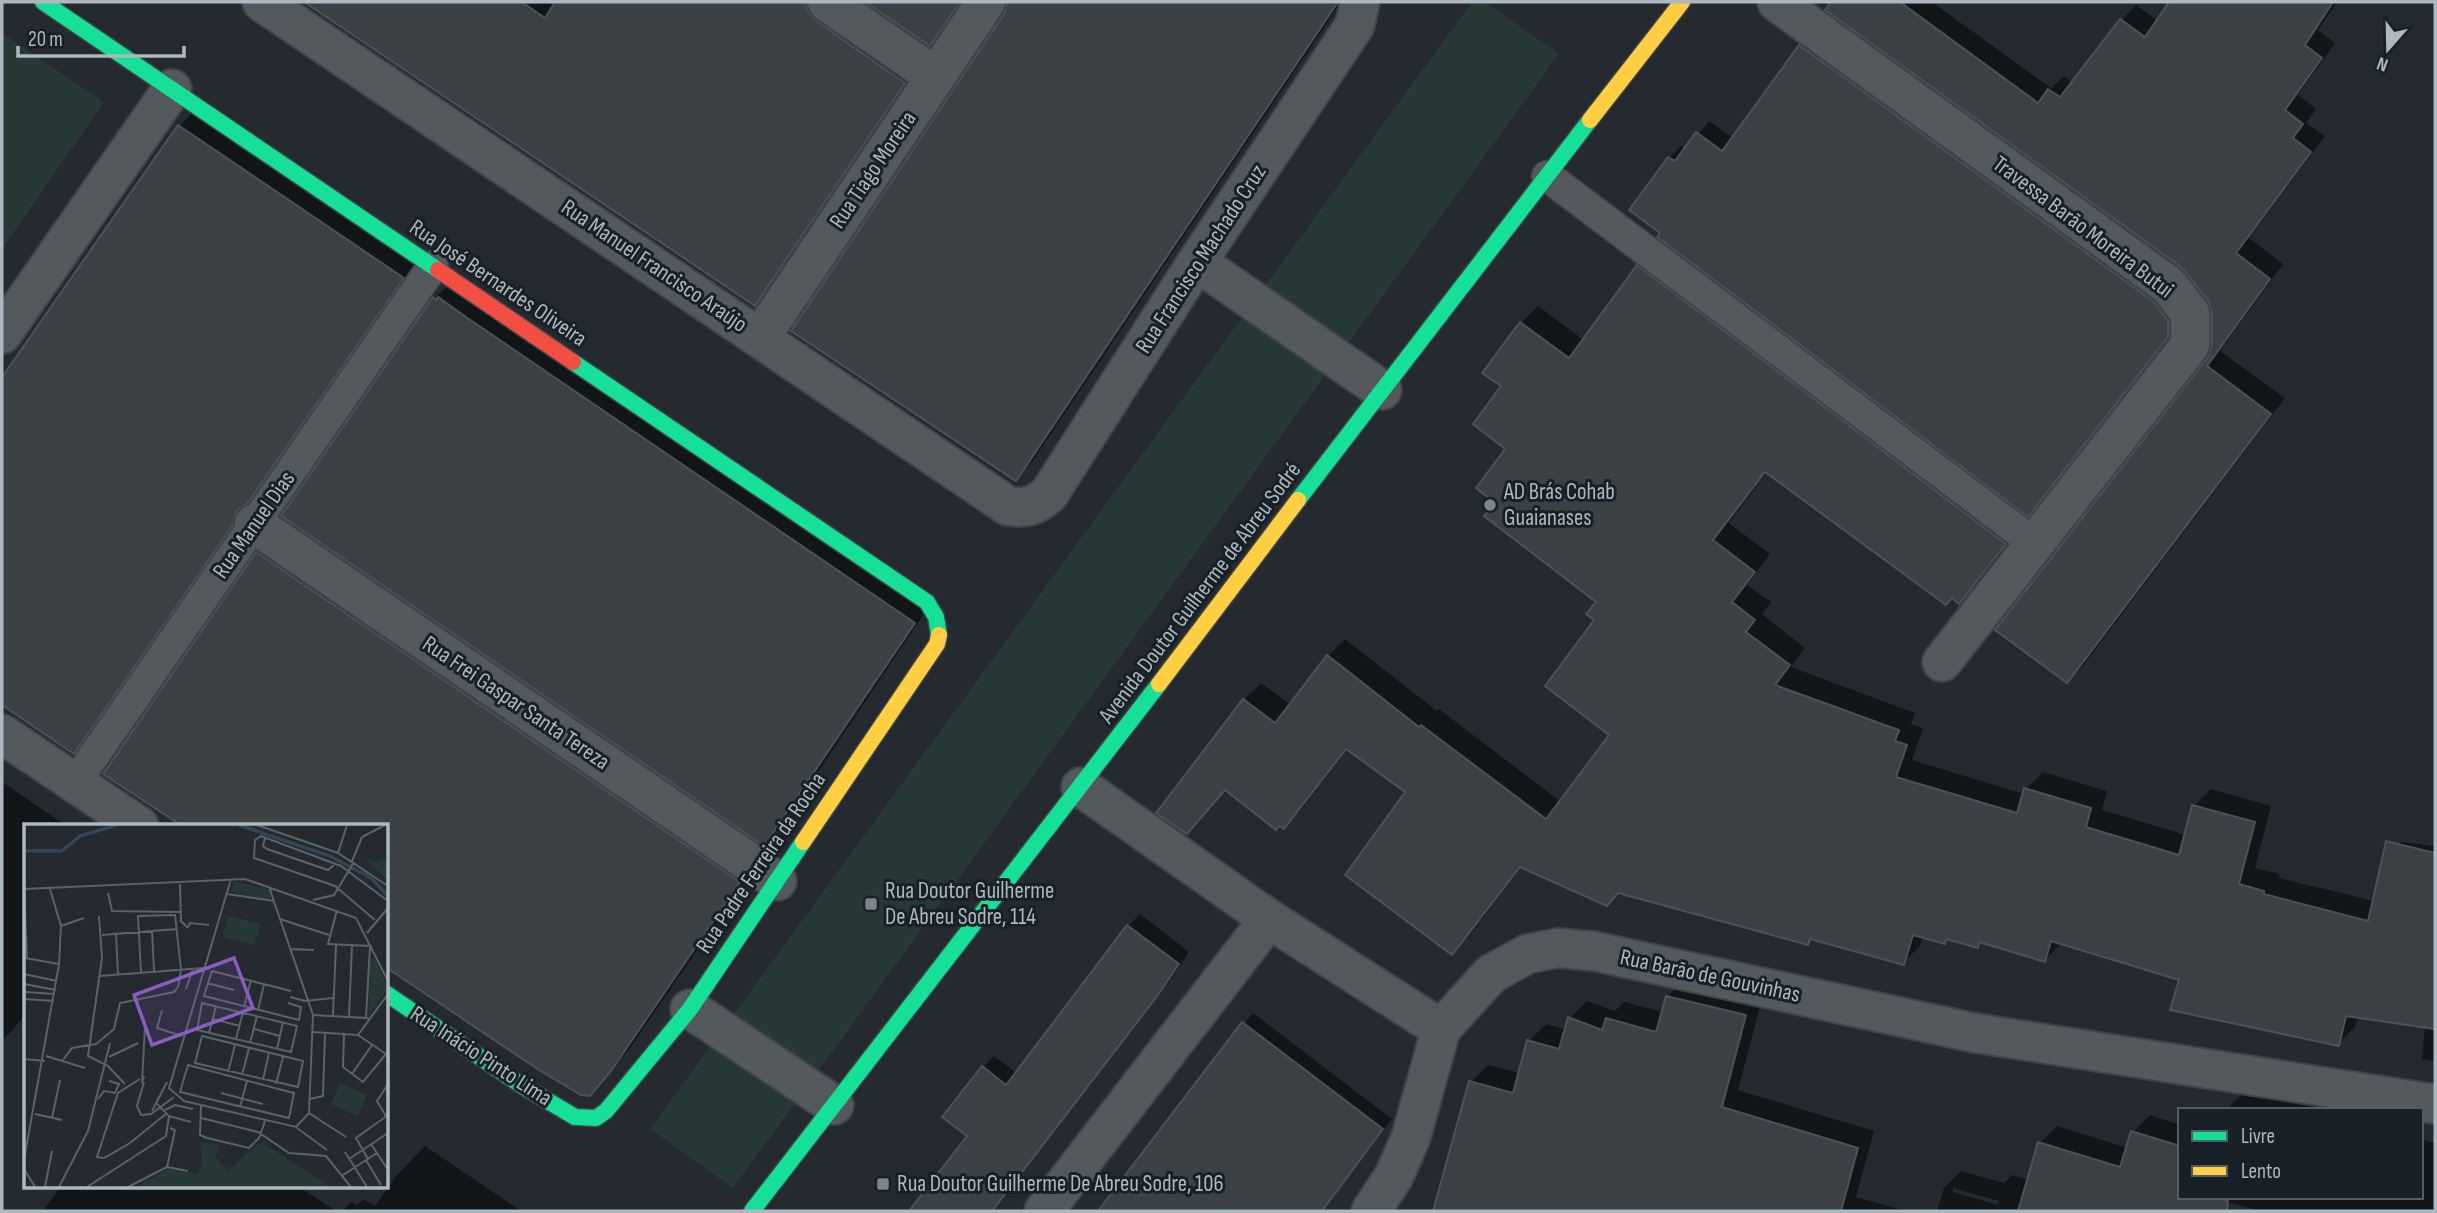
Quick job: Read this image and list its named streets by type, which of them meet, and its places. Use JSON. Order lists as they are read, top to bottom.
{
  "streets": {
    "street": [
      "Rua Tiago Moreira",
      "Travessa Barão Moreira Butui",
      "Rua Francisco Machado Cruz",
      "Rua Manuel Francisco Araújo",
      "Rua José Bernardes Oliveira",
      "Avenida Doutor Guilherme de Abreu Sodré",
      "Rua Frei Gaspar Santa Tereza",
      "Rua Padre Ferreira da Rocha",
      "Rua Barão de Gouvinhas",
      "Rua Inácio Pinto Lima"
    ],
    "lane": ["Rua Manuel Dias"]
  },
  "crossings": [
    ["Rua Tiago Moreira", "Rua Manuel Francisco Araújo"],
    ["Rua Francisco Machado Cruz", "Rua Manuel Francisco Araújo"],
    ["Rua José Bernardes Oliveira", "Rua Manuel Dias"],
    ["Rua José Bernardes Oliveira", "Rua Padre Ferreira da Rocha"],
    ["Rua Manuel Dias", "Rua Frei Gaspar Santa Tereza"],
    ["Rua Frei Gaspar Santa Tereza", "Rua Padre Ferreira da Rocha"],
    ["Rua Padre Ferreira da Rocha", "Rua Inácio Pinto Lima"]
  ],
  "places": {
    "other": ["AD Brás Cohab Guaianases"],
    "transit": ["Rua Doutor Guilherme De Abreu Sodre, 114", "Rua Doutor Guilherme De Abreu Sodre, 106"]
  },
  "legend": ["Livre", "Lento"],
  "scale_bar": "20 m",
  "north": "bottom"
}
